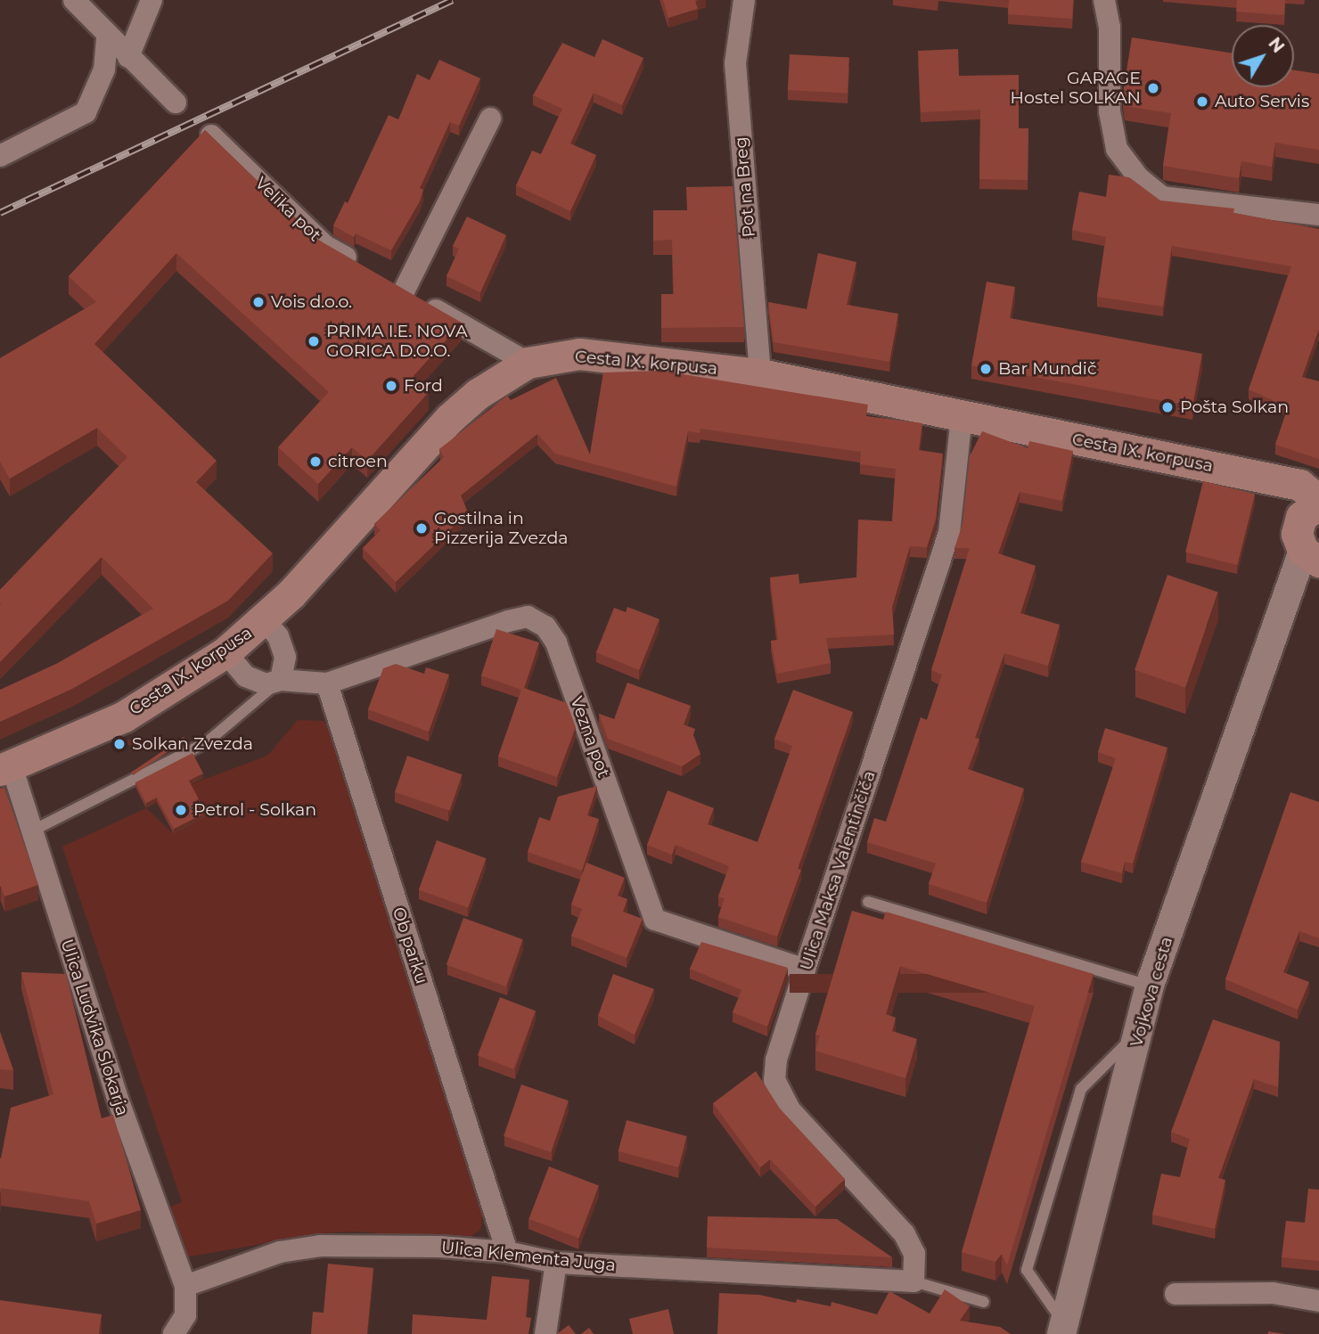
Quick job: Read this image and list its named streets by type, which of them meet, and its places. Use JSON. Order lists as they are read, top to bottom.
{
  "streets": {
    "main road": ["Cesta IX. korpusa"],
    "street": [
      "Pot na Breg",
      "Velika pot",
      "Vezna pot",
      "Ulica Maksa Valentinčiča",
      "Ob parku",
      "Vojkova cesta",
      "Ulica Ludvika Slokarja",
      "Ulica Klementa Juga"
    ]
  },
  "crossings": [
    ["Pot na Breg", "Cesta IX. korpusa"],
    ["Cesta IX. korpusa", "Ulica Maksa Valentinčiča"],
    ["Cesta IX. korpusa", "Vojkova cesta"],
    ["Cesta IX. korpusa", "Ulica Ludvika Slokarja"],
    ["Vezna pot", "Ulica Maksa Valentinčiča"],
    ["Vezna pot", "Ob parku"],
    ["Ulica Maksa Valentinčiča", "Ulica Klementa Juga"],
    ["Ob parku", "Ulica Klementa Juga"],
    ["Ulica Ludvika Slokarja", "Ulica Klementa Juga"]
  ],
  "places": [
    "GARAGE Hostel SOLKAN",
    "Auto Servis",
    "Vois d.o.o.",
    "PRIMA I.E. NOVA GORICA D.O.O.",
    "Bar Mundič",
    "Ford",
    "Pošta Solkan",
    "citroen",
    "Gostilna in Pizzerija Zvezda",
    "Solkan Zvezda",
    "Petrol - Solkan"
  ],
  "north": "top right"
}
